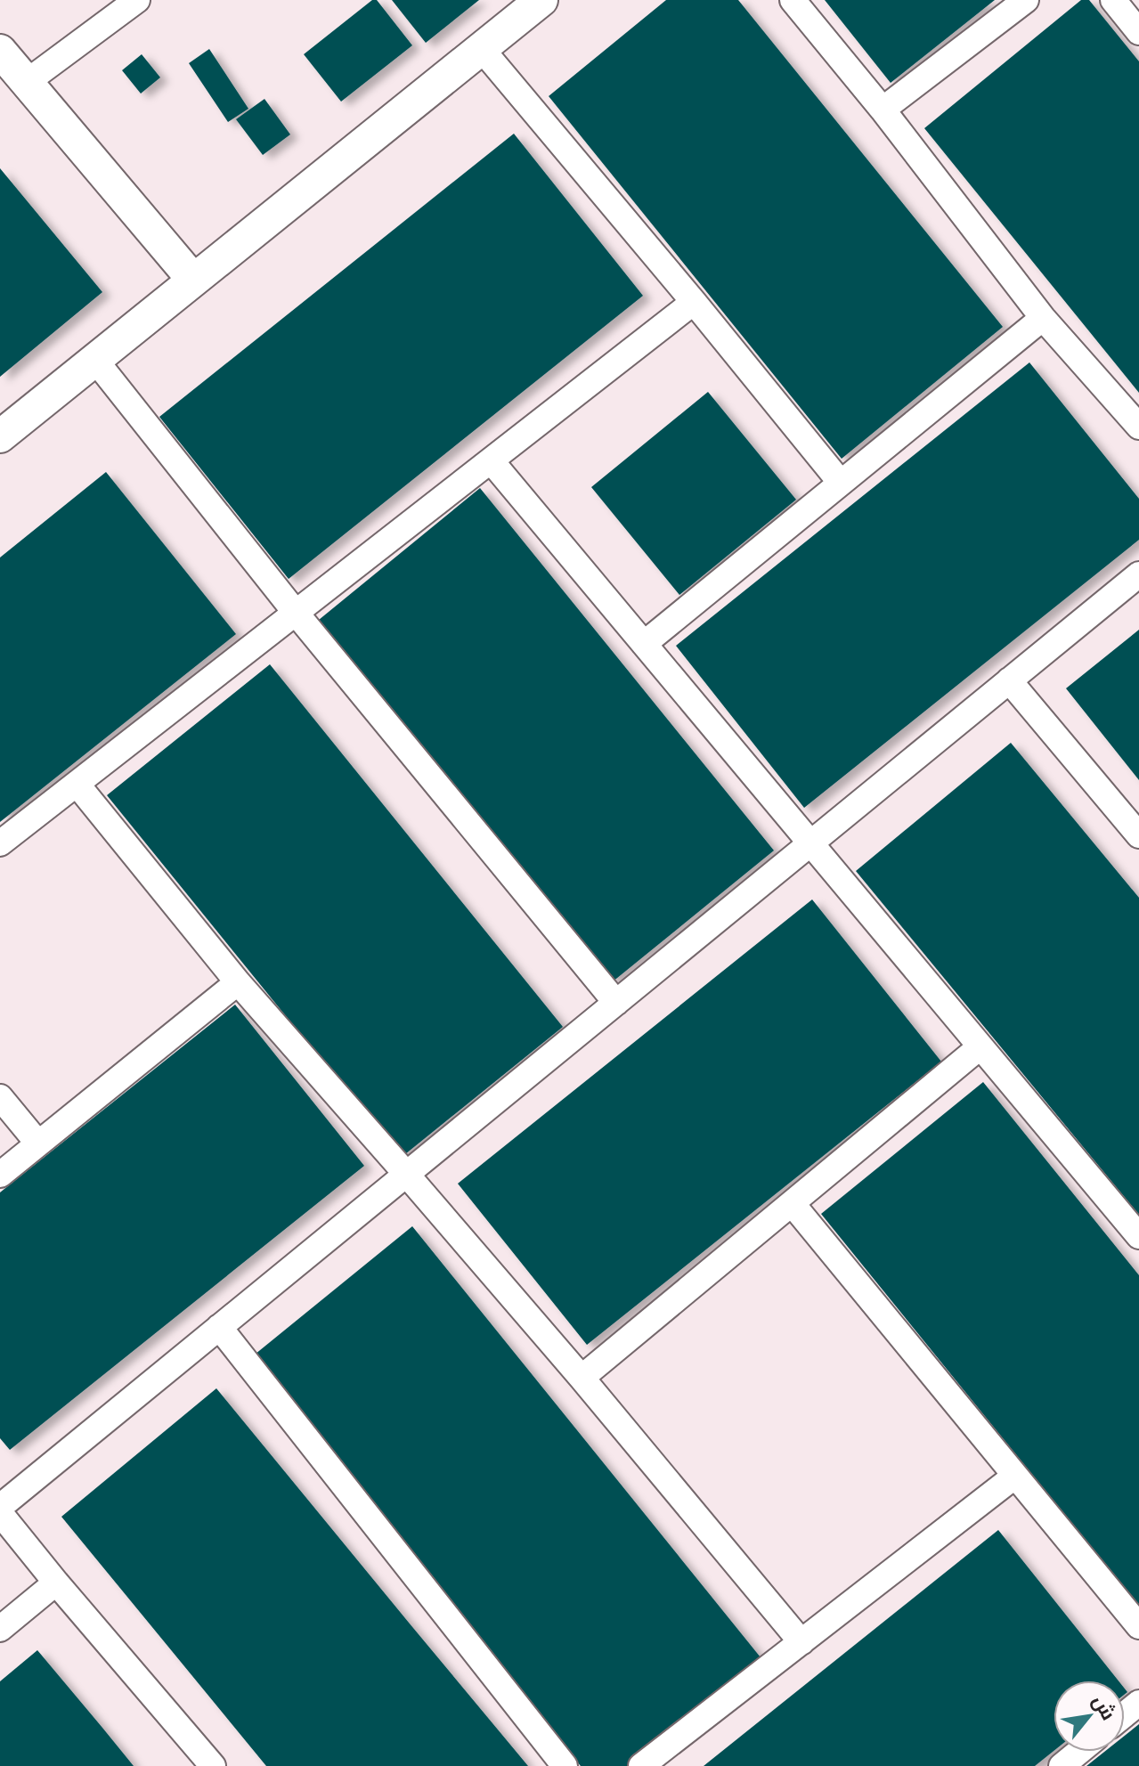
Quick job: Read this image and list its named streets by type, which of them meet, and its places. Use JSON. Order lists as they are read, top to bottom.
{
  "north": "top right"
}
